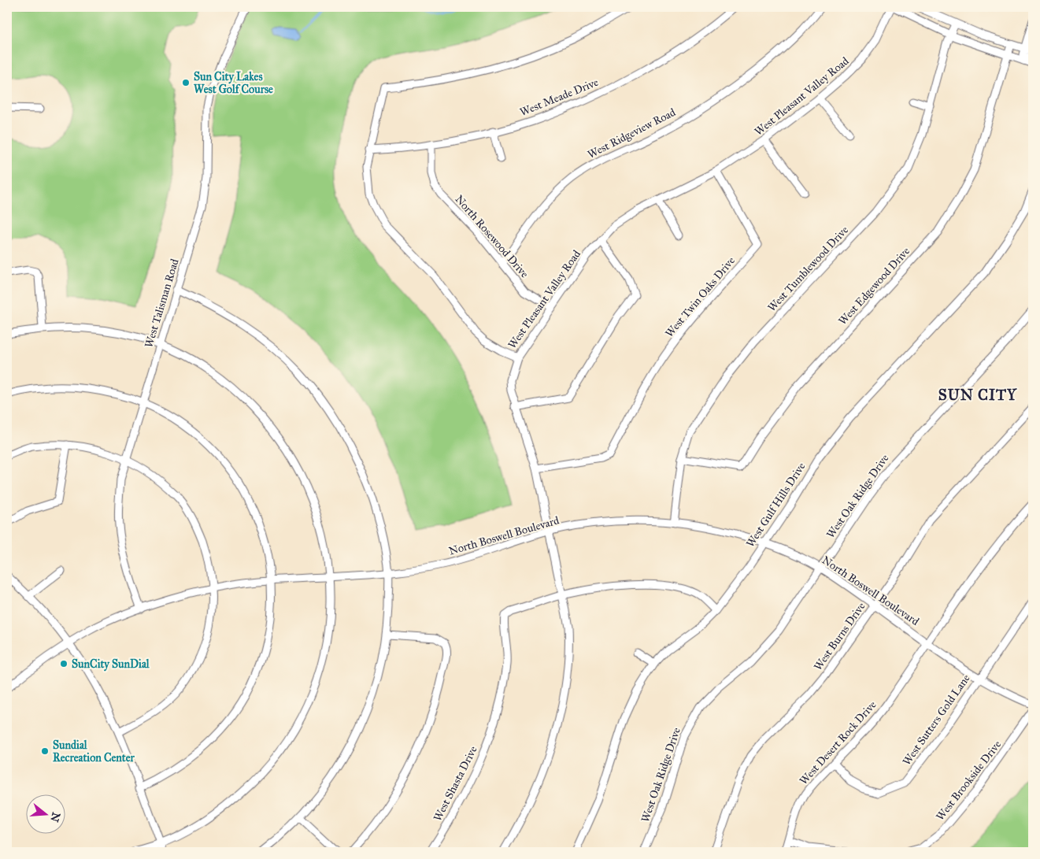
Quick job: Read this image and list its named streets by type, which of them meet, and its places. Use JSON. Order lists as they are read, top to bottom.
{
  "streets": {
    "street": [
      "West Pleasant Valley Road",
      "West Meade Drive",
      "West Ridgeview Road",
      "North Rosewood Drive",
      "West Tumblewood Drive",
      "West Edgewood Drive",
      "West Twin Oaks Drive",
      "West Talisman Road",
      "West Oak Ridge Drive",
      "West Gulf Hills Drive",
      "North Boswell Boulevard",
      "West Burns Drive",
      "West Sutters Gold Lane",
      "West Desert Rock Drive",
      "West Brookside Drive",
      "West Shasta Drive"
    ]
  },
  "crossings": [
    ["West Pleasant Valley Road", "North Rosewood Drive"],
    ["West Pleasant Valley Road", "West Twin Oaks Drive"],
    ["West Pleasant Valley Road", "North Boswell Boulevard"],
    ["West Pleasant Valley Road", "West Shasta Drive"],
    ["West Meade Drive", "North Rosewood Drive"],
    ["West Ridgeview Road", "North Rosewood Drive"],
    ["West Tumblewood Drive", "West Edgewood Drive"],
    ["West Tumblewood Drive", "North Boswell Boulevard"],
    ["West Talisman Road", "North Boswell Boulevard"],
    ["West Oak Ridge Drive", "North Boswell Boulevard"],
    ["West Gulf Hills Drive", "North Boswell Boulevard"],
    ["West Gulf Hills Drive", "West Shasta Drive"],
    ["North Boswell Boulevard", "West Burns Drive"],
    ["North Boswell Boulevard", "West Sutters Gold Lane"],
    ["North Boswell Boulevard", "West Desert Rock Drive"],
    ["West Sutters Gold Lane", "West Desert Rock Drive"]
  ],
  "districts": ["SUN CITY"],
  "places": ["Sun City Lakes West Golf Course", "SunCity SunDial", "Sundial Recreation Center"],
  "north": "right"
}
